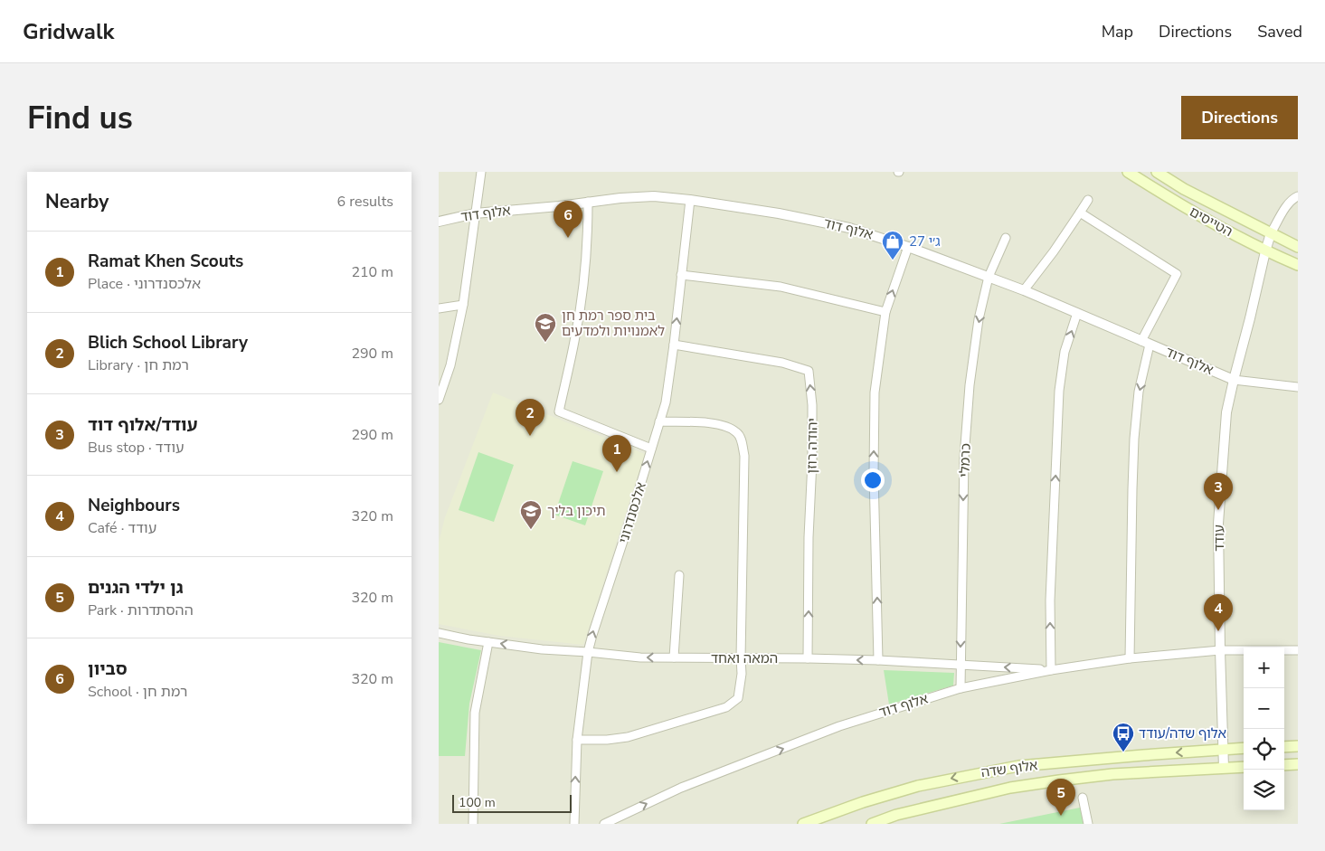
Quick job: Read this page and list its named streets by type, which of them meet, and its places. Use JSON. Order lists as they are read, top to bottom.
{
  "streets": {
    "main road": ["הטייסים", "אלוף שדה"],
    "street": [
      "אלוף דוד",
      "יהודה רוזן",
      "כרמלי",
      "אלכסנדרוני",
      "עודד",
      "המאה ואחד"
    ]
  },
  "crossings": [
    ["אלוף דוד", "כרמלי"],
    ["אלוף דוד", "אלכסנדרוני"],
    ["אלוף דוד", "עודד"],
    ["אלוף דוד", "המאה ואחד"],
    ["הטייסים", "עודד"],
    ["יהודה רוזן", "אלכסנדרוני"],
    ["יהודה רוזן", "המאה ואחד"],
    ["כרמלי", "המאה ואחד"],
    ["אלכסנדרוני", "המאה ואחד"],
    ["עודד", "אלוף שדה"]
  ],
  "one_way": ["כרמלי", "אלכסנדרוני", "המאה ואחד"],
  "places": {
    "shop": ["ג׳י 27"],
    "school or university": ["בית ספר רמת חן לאמנויות ולמדעים", "תיכון בליך"],
    "bus stop": ["אלוף שדה/עודד"]
  },
  "scale_bar": "100 m",
  "page": {
    "header": "Gridwalk",
    "nav": ["Map", "Directions", "Saved"],
    "buttons": "Directions",
    "title": "Find us",
    "heading": ["Nearby", "6 results"],
    "pins": [
      "6",
      "2",
      "1",
      "3",
      "4",
      "5"
    ],
    "list": [
      {
        "mark": "1",
        "name": "Ramat Khen Scouts",
        "note": "Place · אלכסנדרוני",
        "value": "210 m"
      },
      {
        "mark": "2",
        "name": "Blich School Library",
        "note": "Library · רמת חן",
        "value": "290 m"
      },
      {
        "mark": "3",
        "name": "עודד/אלוף דוד",
        "note": "Bus stop · עודד",
        "value": "290 m"
      },
      {
        "mark": "4",
        "name": "Neighbours",
        "note": "Café · עודד",
        "value": "320 m"
      },
      {
        "mark": "5",
        "name": "גן ילדי הגנים",
        "note": "Park · ההסתדרות",
        "value": "320 m"
      },
      {
        "mark": "6",
        "name": "סביון",
        "note": "School · רמת חן",
        "value": "320 m"
      }
    ],
    "map_buttons": ["+", "−"],
    "scale": "100 m"
  }
}
